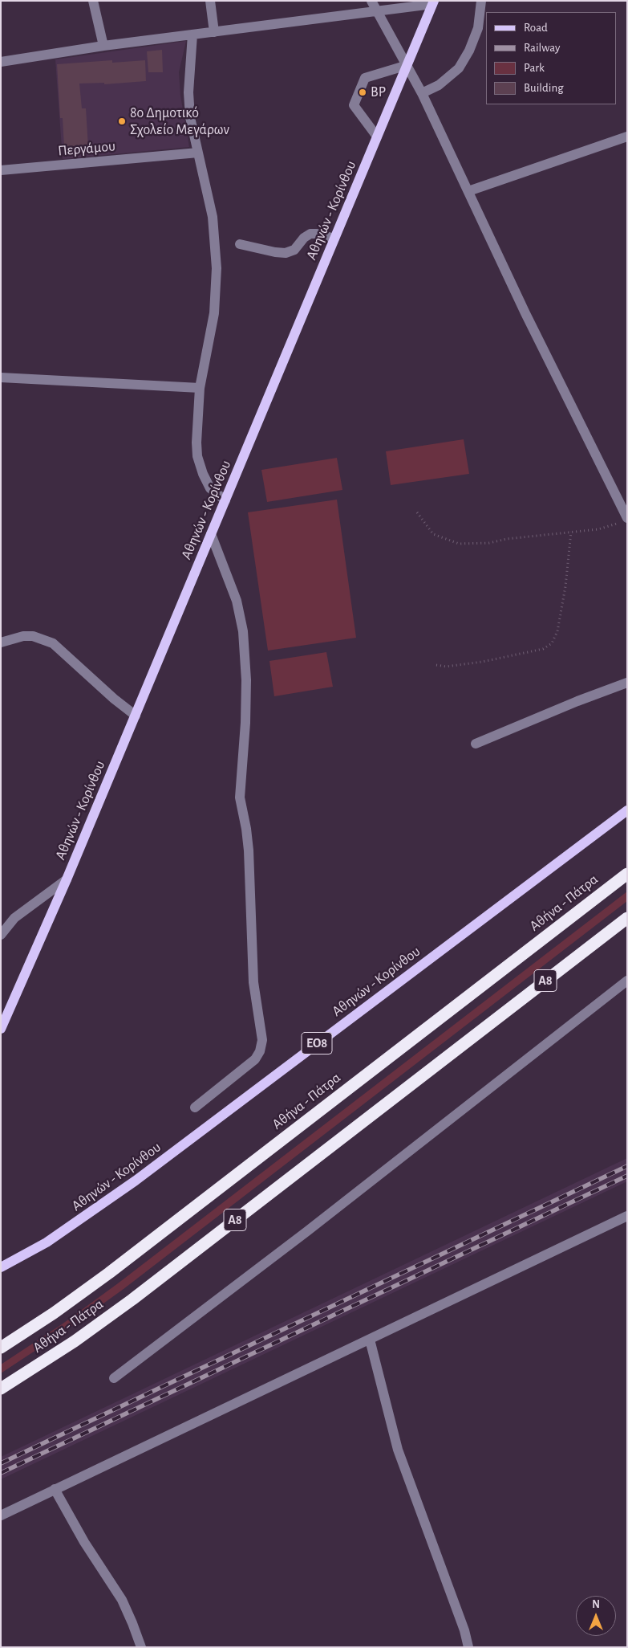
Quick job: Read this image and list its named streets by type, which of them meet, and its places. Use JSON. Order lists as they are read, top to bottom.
{
  "streets": {
    "highway": ["Αθήνα - Πάτρα", "Α8"],
    "main road": ["Αθηνών - Κορίνθου", "ΕΟ8"],
    "street": ["Περγάμου"]
  },
  "places": ["BP", "8ο Δημοτικό Σχολείο Μεγάρων"],
  "legend": [
    "Road",
    "Railway",
    "Park",
    "Building"
  ],
  "north": "top"
}
